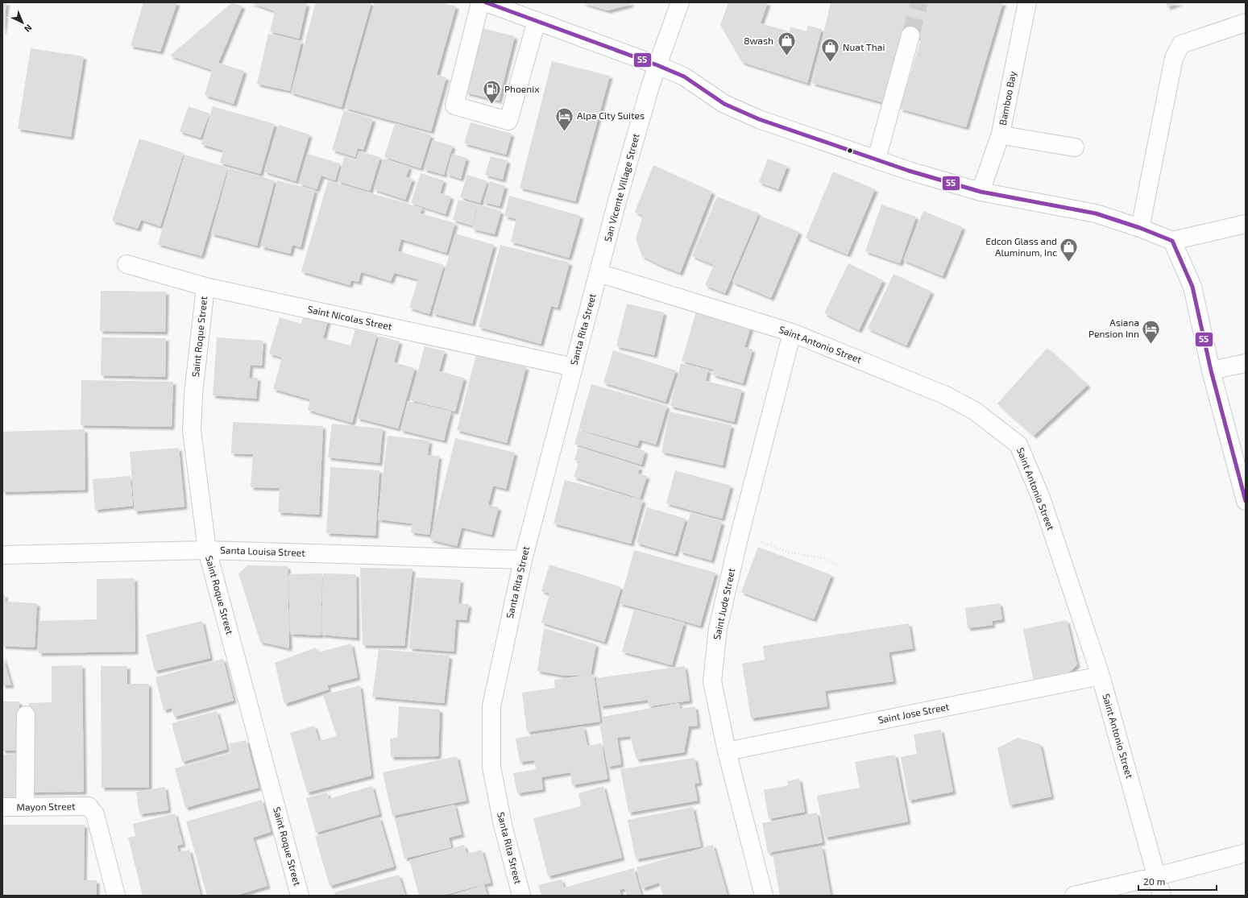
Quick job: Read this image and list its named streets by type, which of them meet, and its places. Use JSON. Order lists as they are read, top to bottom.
{
  "streets": {
    "street": [
      "Bamboo Bay",
      "San Vicente Village Street",
      "Saint Nicolas Street",
      "Santa Rita Street",
      "Saint Roque Street",
      "Saint Antonio Street",
      "Santa Louisa Street",
      "Saint Jude Street",
      "Saint Jose Street",
      "Mayon Street"
    ]
  },
  "crossings": [
    ["San Vicente Village Street", "Santa Rita Street"],
    ["San Vicente Village Street", "Saint Antonio Street"],
    ["Saint Nicolas Street", "Santa Rita Street"],
    ["Saint Nicolas Street", "Saint Roque Street"],
    ["Santa Rita Street", "Saint Antonio Street"],
    ["Santa Rita Street", "Santa Louisa Street"],
    ["Saint Roque Street", "Santa Louisa Street"],
    ["Saint Antonio Street", "Saint Jude Street"],
    ["Saint Antonio Street", "Saint Jose Street"],
    ["Saint Jude Street", "Saint Jose Street"]
  ],
  "places": {
    "shop": ["8wash", "Nuat Thai", "Edcon Glass and Aluminum, Inc"],
    "fuel station": ["Phoenix"],
    "hotel": ["Alpa City Suites", "Asiana Pension Inn"]
  },
  "lines": ["transit line 55"],
  "scale_bar": "20 m",
  "north": "bottom right"
}
